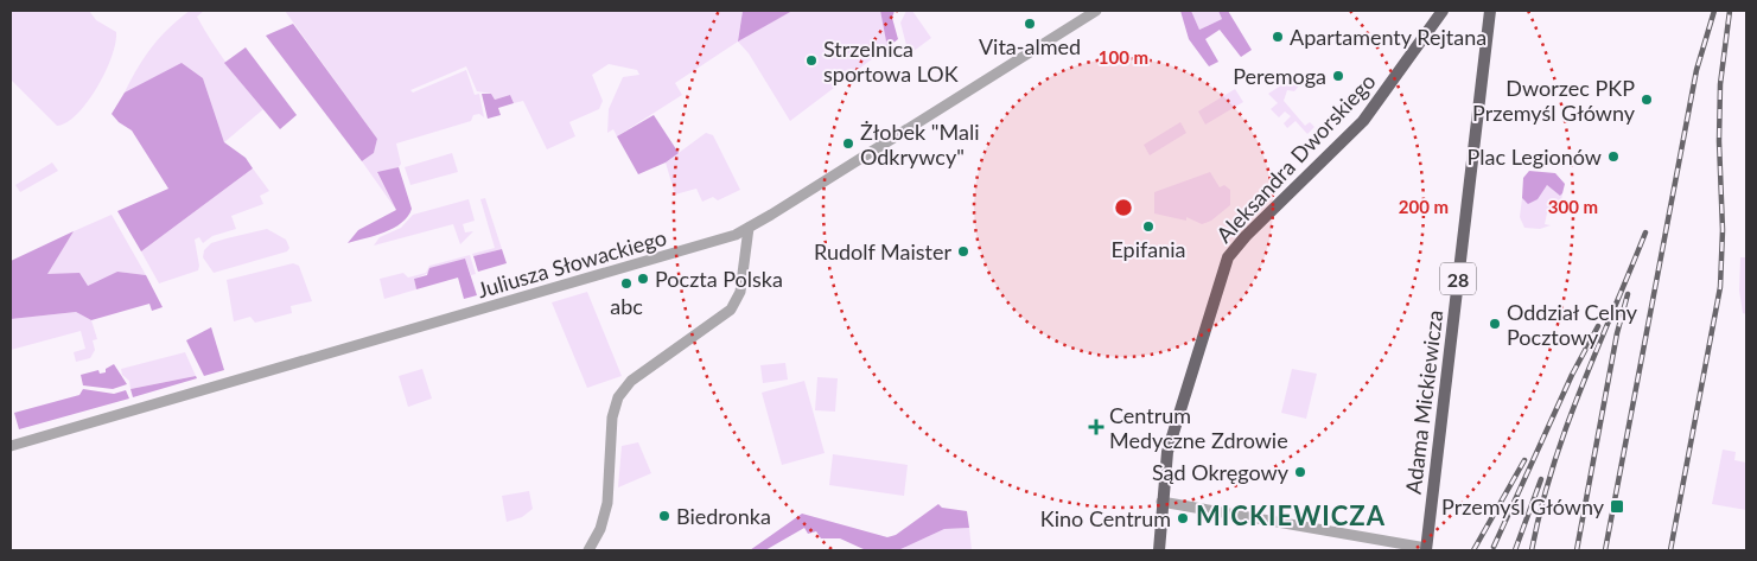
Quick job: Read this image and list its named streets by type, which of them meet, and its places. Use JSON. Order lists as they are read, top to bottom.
{
  "streets": {
    "main road": ["Aleksandra Dworskiego", "28", "Adama Mickiewicza"],
    "street": ["Juliusza Słowackiego"]
  },
  "districts": ["MICKIEWICZA"],
  "places": {
    "other": [
      "Vita-almed",
      "Apartamenty Rejtana",
      "Strzelnica sportowa LOK",
      "Peremoga",
      "Dworzec PKP Przemyśl Główny",
      "Żłobek \"Mali Odkrywcy\"",
      "Plac Legionów",
      "Epifania",
      "Rudolf Maister",
      "Poczta Polska",
      "abc",
      "Oddział Celny Pocztowy",
      "Sąd Okręgowy",
      "Biedronka",
      "Kino Centrum"
    ],
    "health": ["Centrum Medyczne Zdrowie"],
    "transit": ["Przemyśl Główny"]
  },
  "rings": ["100 m", "200 m", "300 m"]
}
